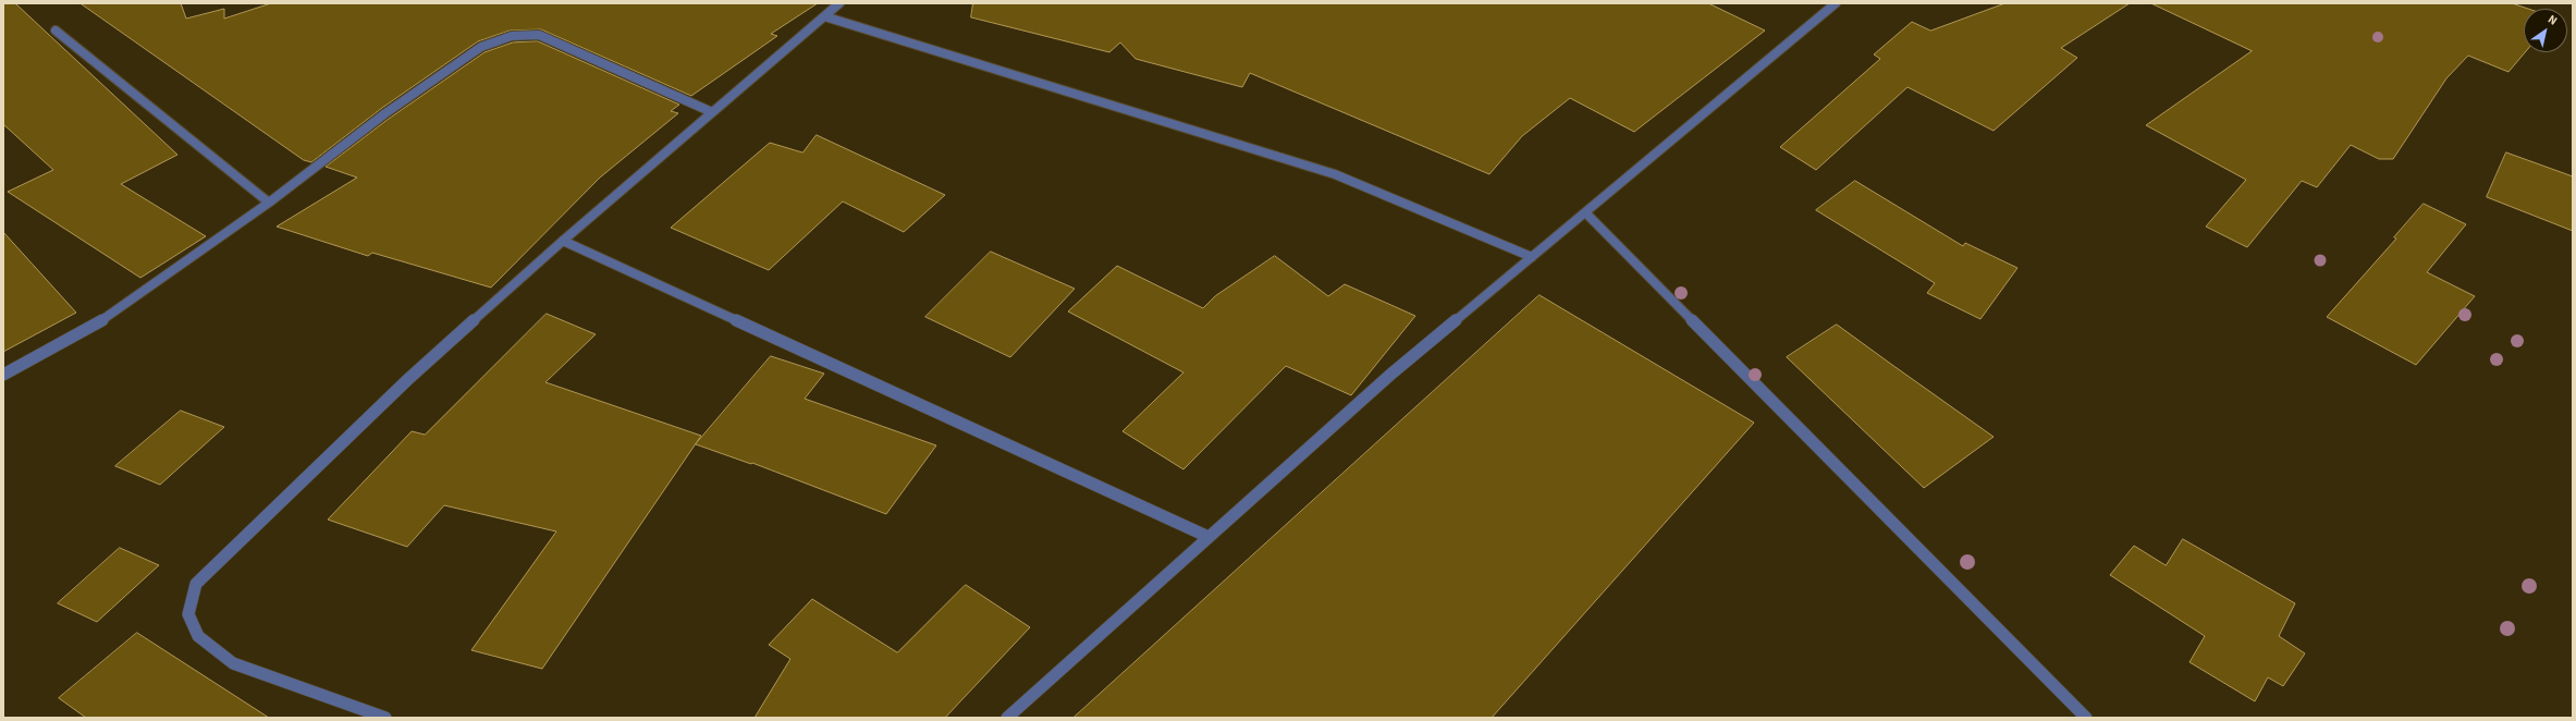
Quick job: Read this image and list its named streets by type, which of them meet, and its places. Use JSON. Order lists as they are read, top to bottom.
{
  "north": "top right"
}
